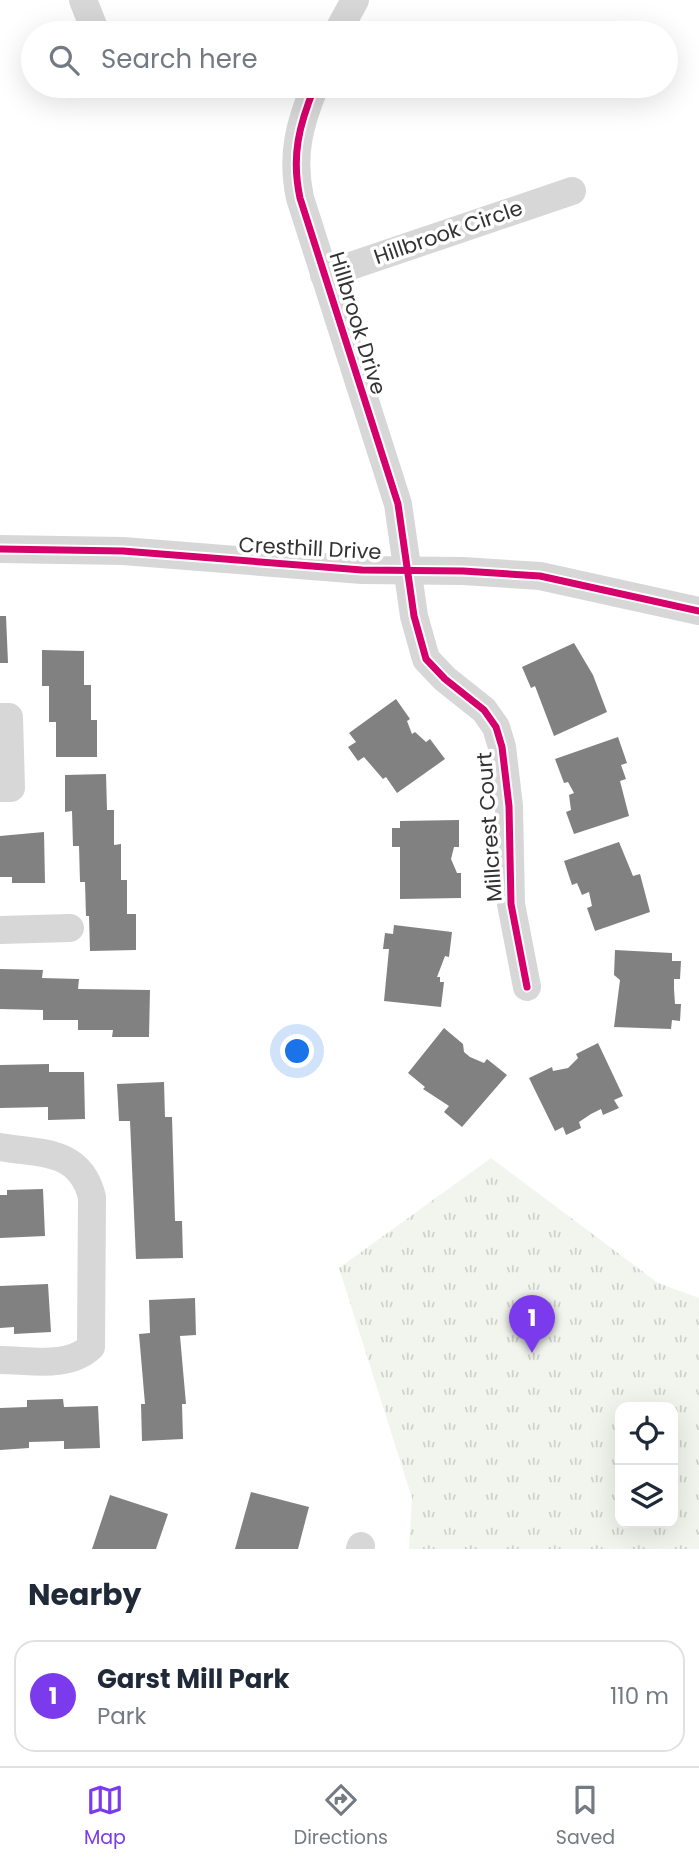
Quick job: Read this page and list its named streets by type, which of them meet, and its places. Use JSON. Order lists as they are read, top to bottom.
{
  "streets": {
    "street": [
      "Hillbrook Circle",
      "Hillbrook Drive",
      "Cresthill Drive",
      "Millcrest Court"
    ]
  },
  "crossings": [
    ["Hillbrook Circle", "Hillbrook Drive"],
    ["Hillbrook Drive", "Cresthill Drive"],
    ["Hillbrook Drive", "Millcrest Court"],
    ["Cresthill Drive", "Millcrest Court"]
  ],
  "page": {
    "search": "Search here",
    "pins": "1",
    "heading": "Nearby",
    "list": [
      {
        "mark": "1",
        "name": "Garst Mill Park",
        "note": "Park",
        "value": "110 m"
      }
    ],
    "nav": ["Map", "Directions", "Saved"]
  }
}
